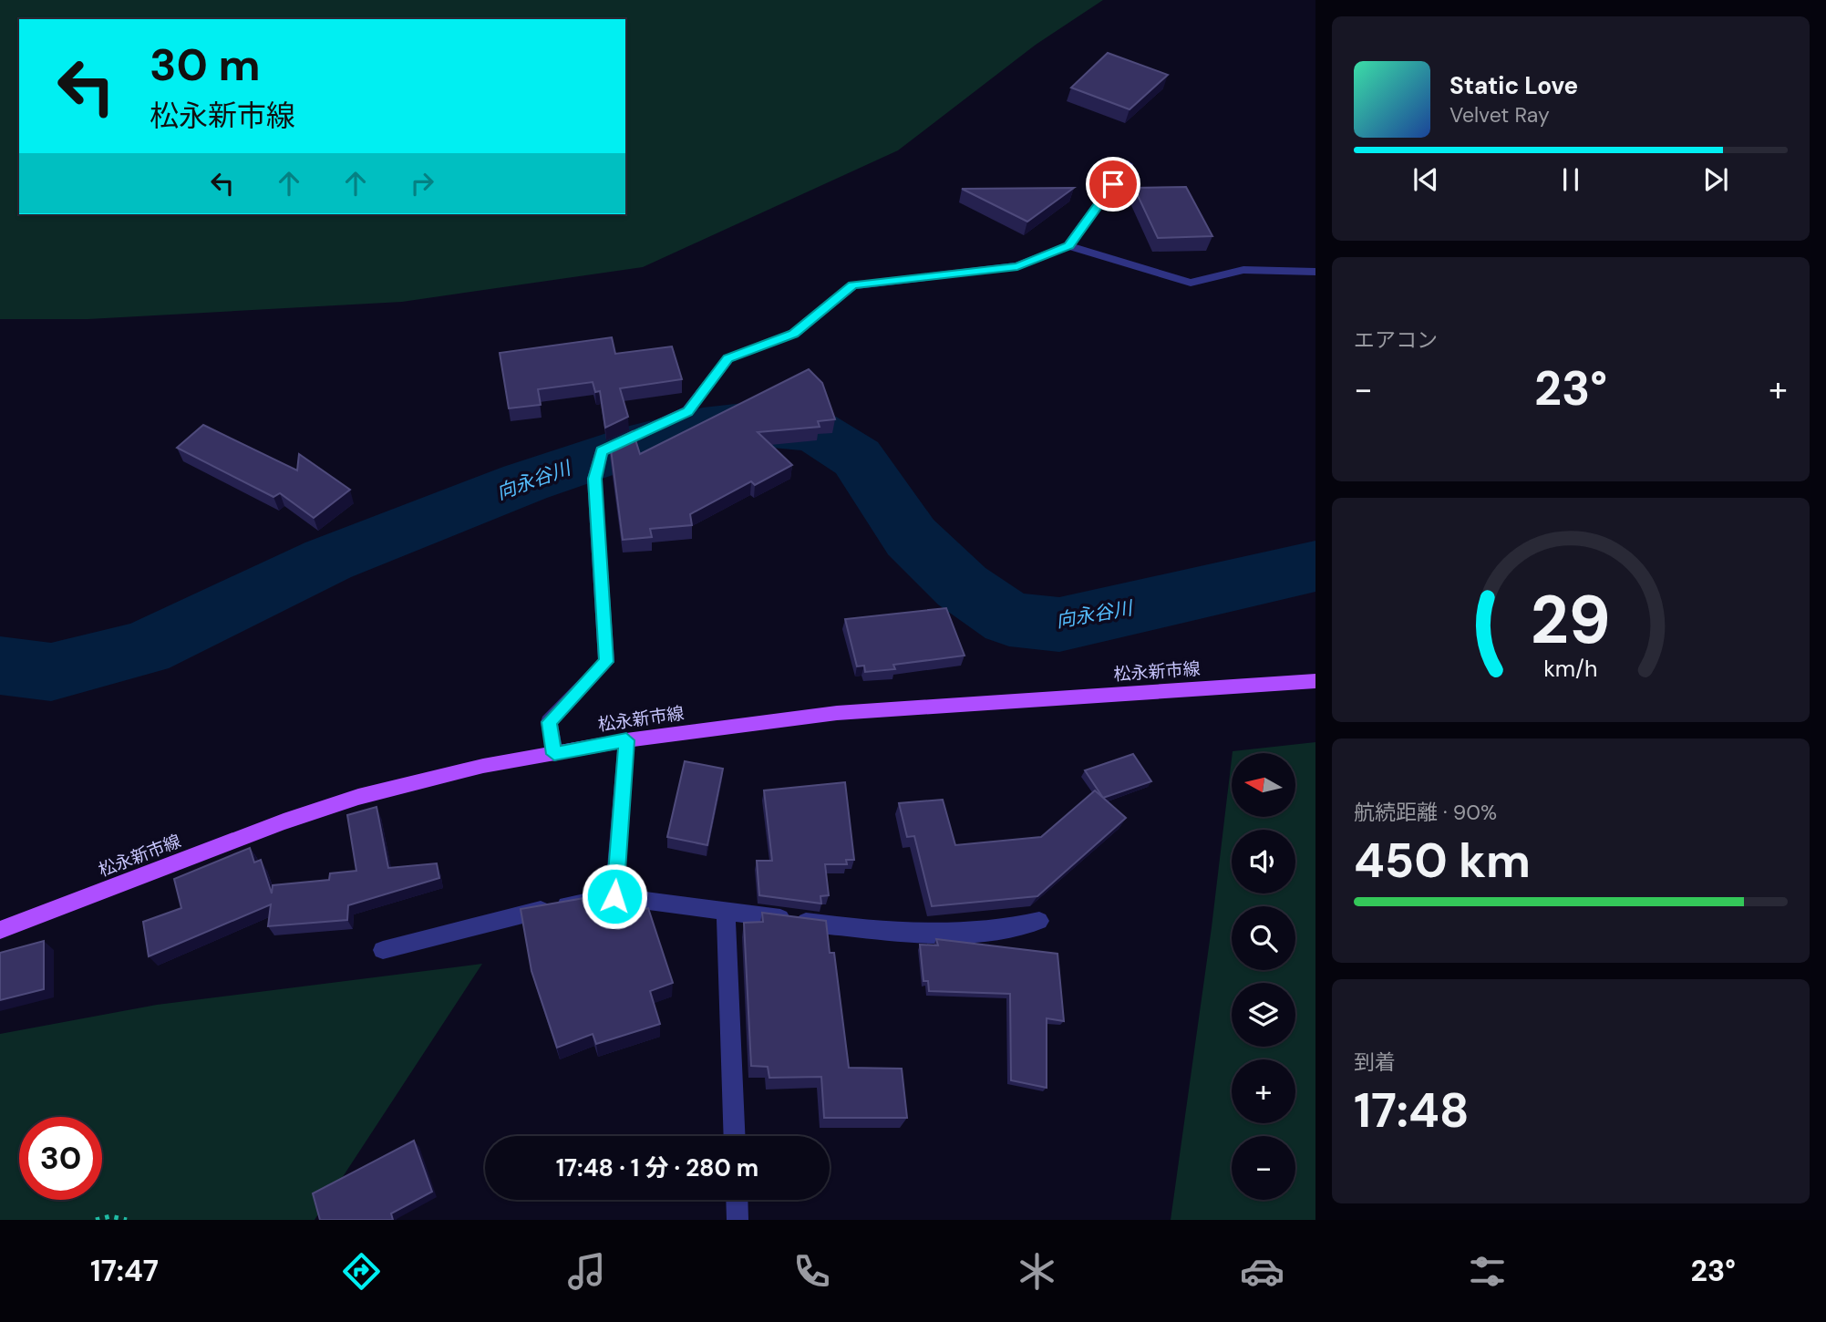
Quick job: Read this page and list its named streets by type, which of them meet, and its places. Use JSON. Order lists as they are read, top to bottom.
{
  "streets": {
    "main road": ["松永新市線"]
  },
  "water": ["向永谷川"],
  "north": "left",
  "page": {
    "turn": ["30 m", "松永新市線"],
    "song": ["Static Love", "Velvet Ray"],
    "tile": [
      "エアコン",
      ["航続距離 · 90%", "450 km"],
      ["到着", "17:48"]
    ],
    "heat": ["−", "23°", "+"],
    "map_buttons": ["+", "−"],
    "limit": "30",
    "trip": "17:48 · 1 分 · 280 m",
    "tabs": ["17:47", "23°"],
    "gauge": ["29", "km/h"]
  }
}
